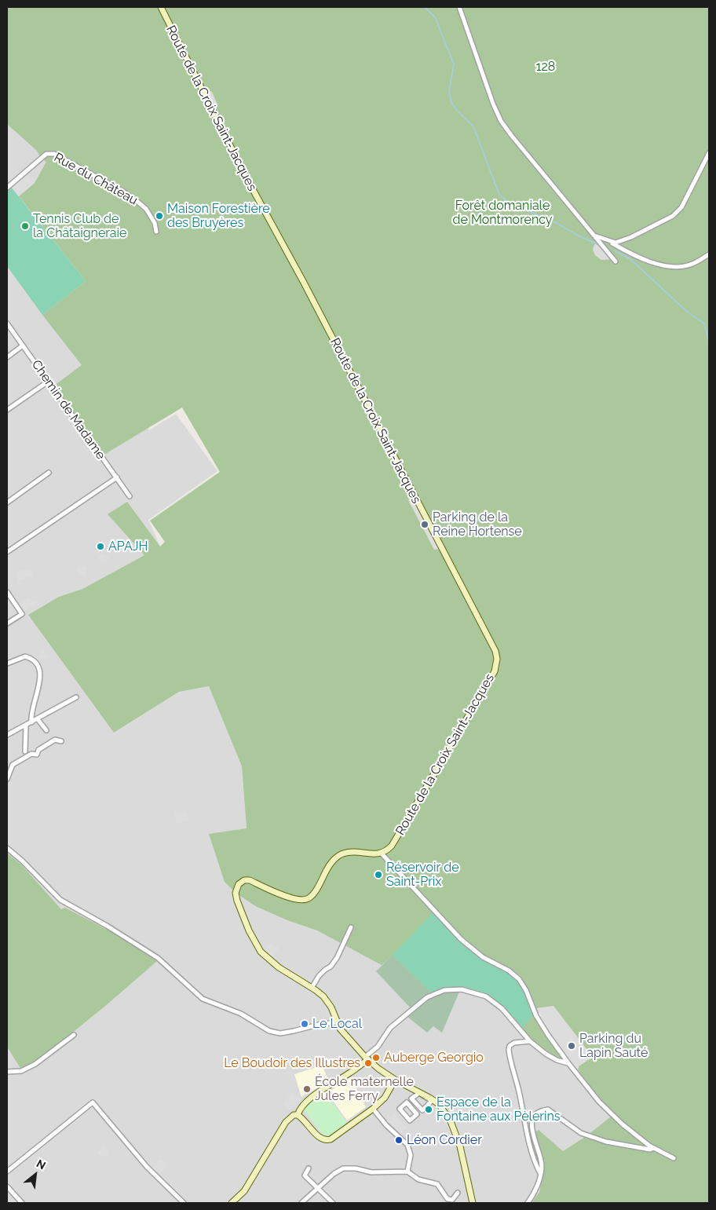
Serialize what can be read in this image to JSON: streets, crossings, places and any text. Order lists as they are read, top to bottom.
{
  "streets": {
    "street": ["Route de la Croix Saint-Jacques", "Rue du Château", "Chemin de Madame"]
  },
  "parks": ["128", "Forêt domaniale de Montmorency"],
  "places": [
    "Maison Forestière des Bruyères",
    "Tennis Club de la Châtaigneraie",
    "Parking de la Reine Hortense",
    "APAJH",
    "Réservoir de Saint-Prix",
    "Le Local",
    "Parking du Lapin Sauté",
    "Auberge Georgio",
    "Le Boudoir des Illustres",
    "École maternelle Jules Ferry",
    "Espace de la Fontaine aux Pèlerins",
    "Léon Cordier"
  ],
  "north": "top right"
}
